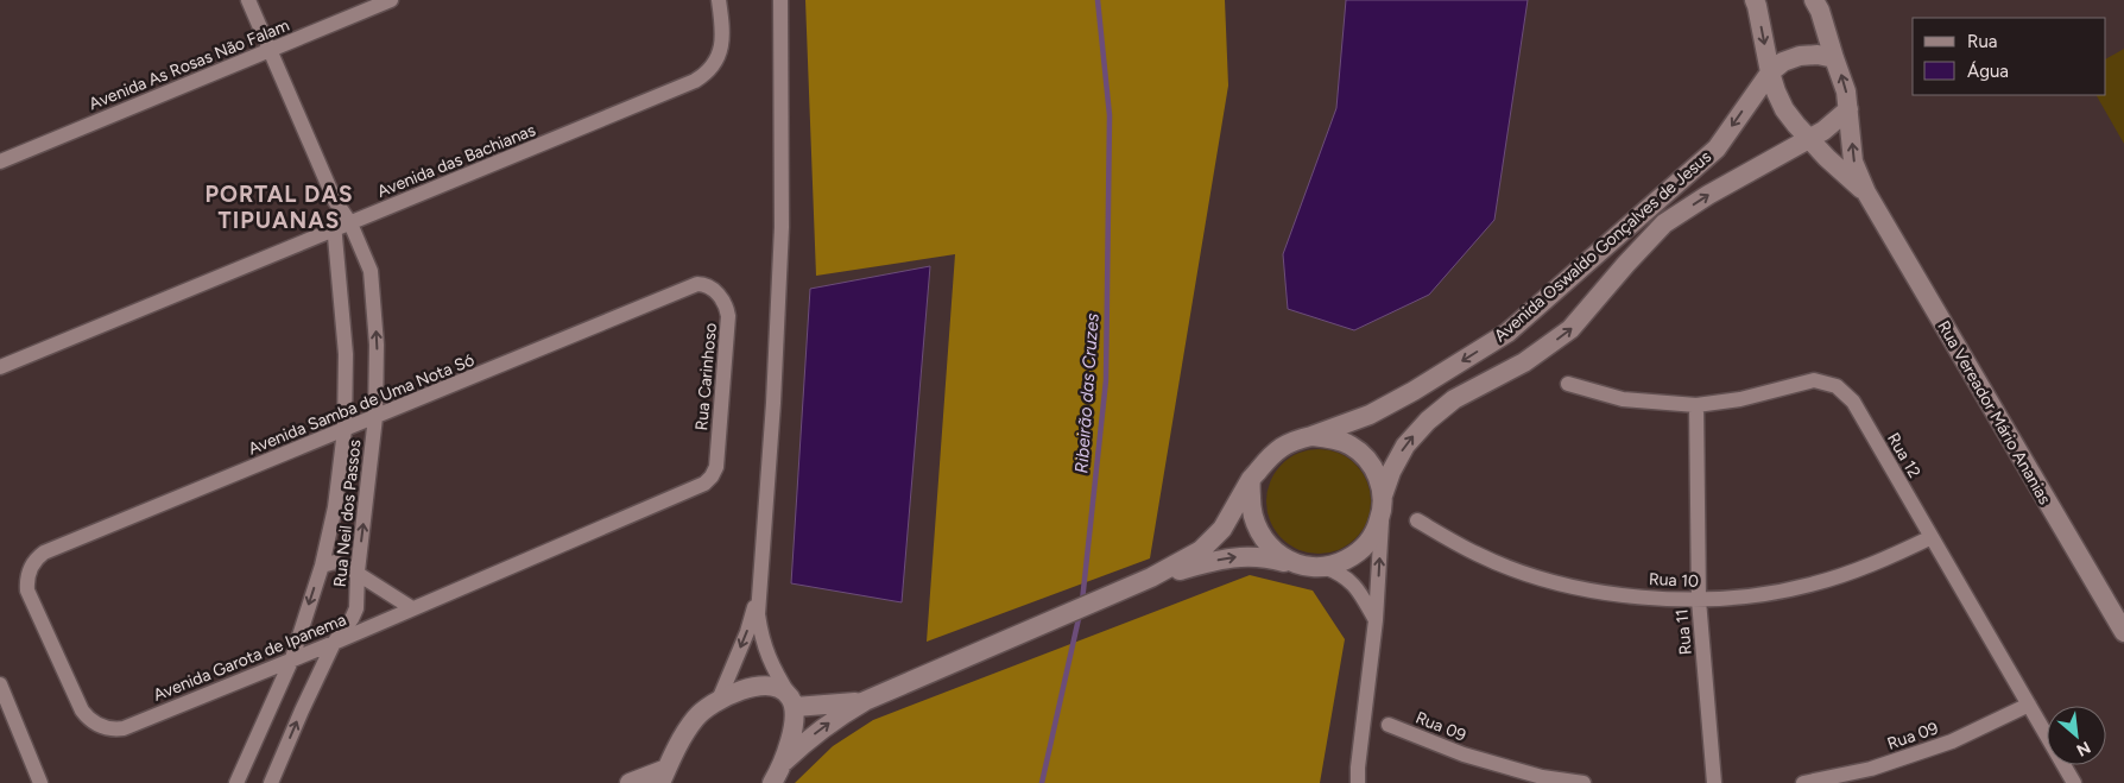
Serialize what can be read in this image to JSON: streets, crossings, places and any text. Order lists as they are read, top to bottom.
{
  "streets": {
    "street": [
      "Avenida As Rosas Não Falam",
      "Avenida das Bachianas",
      "Avenida Oswaldo Gonçalves de Jesus",
      "Rua Carinhoso",
      "Avenida Samba de Uma Nota Só",
      "Rua Vereador Mário Ananias",
      "Rua 12",
      "Rua Neil dos Passos",
      "Rua 10",
      "Rua 11",
      "Avenida Garota de Ipanema",
      "Rua 09"
    ]
  },
  "crossings": [
    ["Avenida As Rosas Não Falam", "Rua Neil dos Passos"],
    ["Avenida das Bachianas", "Rua Neil dos Passos"],
    ["Avenida Oswaldo Gonçalves de Jesus", "Rua Vereador Mário Ananias"],
    ["Rua Carinhoso", "Avenida Samba de Uma Nota Só"],
    ["Rua Carinhoso", "Avenida Garota de Ipanema"],
    ["Avenida Samba de Uma Nota Só", "Rua Neil dos Passos"],
    ["Avenida Samba de Uma Nota Só", "Avenida Garota de Ipanema"],
    ["Rua 12", "Rua 10"],
    ["Rua 12", "Rua 11"],
    ["Rua 12", "Rua 09"],
    ["Rua Neil dos Passos", "Avenida Garota de Ipanema"],
    ["Rua 10", "Rua 11"]
  ],
  "districts": ["PORTAL DAS TIPUANAS"],
  "water": ["Ribeirão das Cruzes"],
  "legend": ["Rua", "Água"],
  "north": "bottom right"
}
